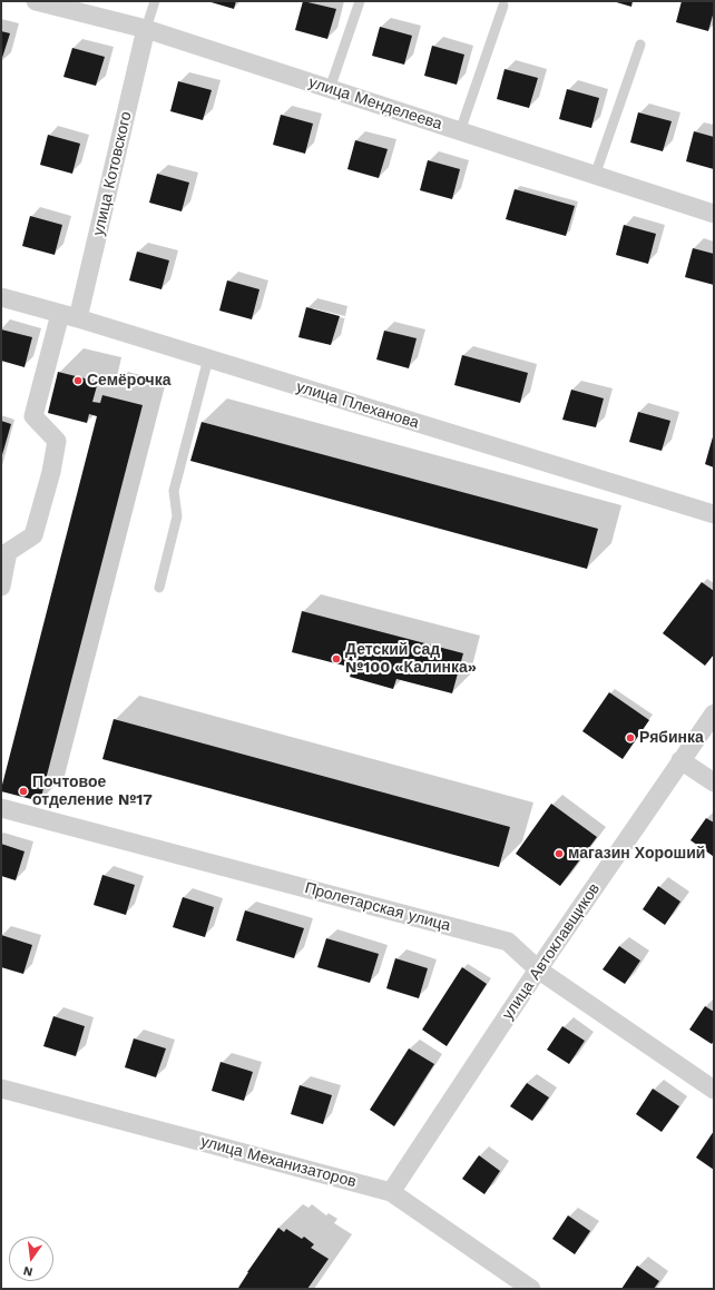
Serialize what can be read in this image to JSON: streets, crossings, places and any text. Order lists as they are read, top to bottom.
{
  "streets": {
    "street": [
      "улица Менделеева",
      "улица Котовского",
      "улица Плеханова",
      "Пролетарская улица",
      "улица Автоклавщиков",
      "улица Механизаторов"
    ]
  },
  "crossings": [
    ["улица Менделеева", "улица Котовского"],
    ["улица Котовского", "улица Плеханова"],
    ["Пролетарская улица", "улица Автоклавщиков"],
    ["улица Автоклавщиков", "улица Механизаторов"]
  ],
  "places": [
    "Семёрочка",
    "Детский сад №100 «Калинка»",
    "Рябинка",
    "Почтовое отделение №17",
    "магазин Хороший"
  ],
  "north": "bottom"
}
